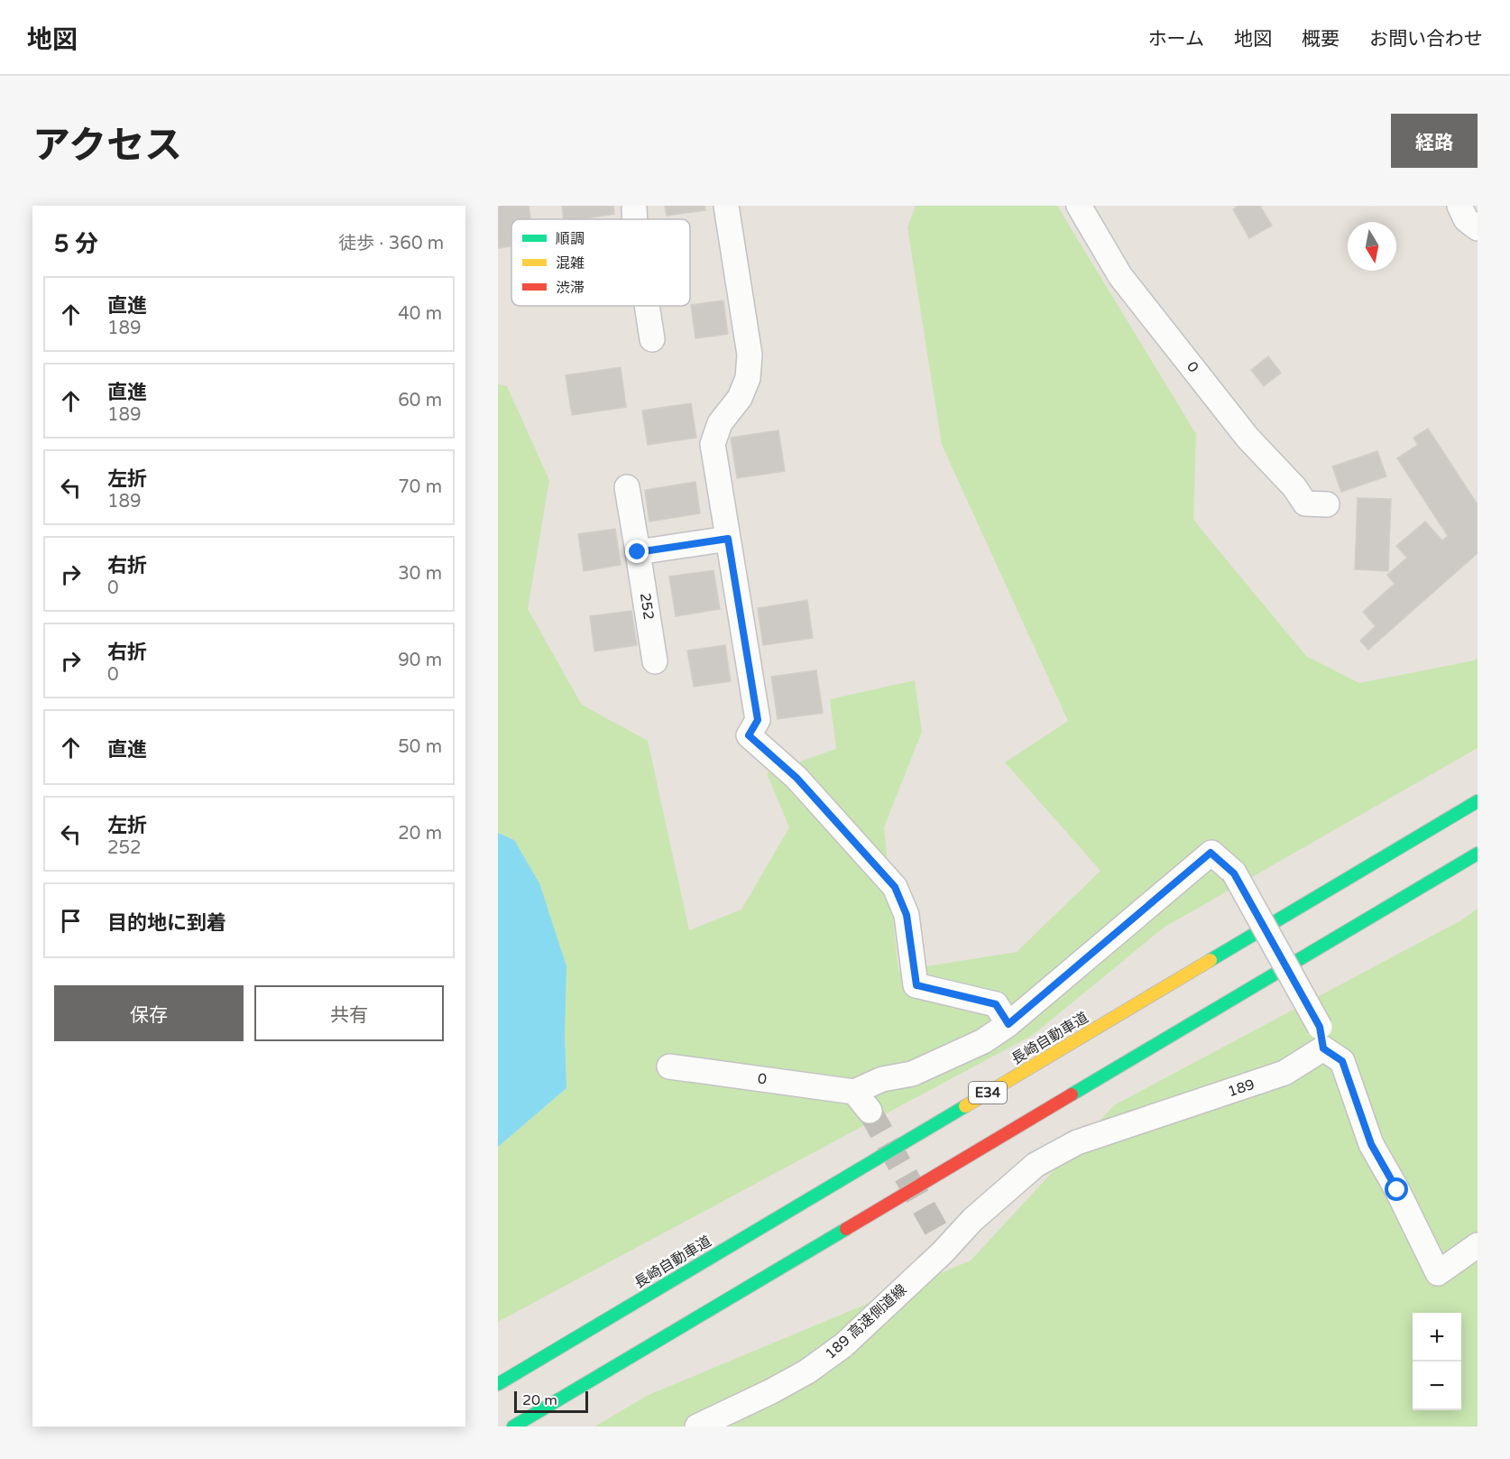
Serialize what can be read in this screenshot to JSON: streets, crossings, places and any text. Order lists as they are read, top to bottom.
{
  "streets": {
    "highway": ["長崎自動車道", "E34"],
    "street": [
      "0",
      "252",
      "189",
      "189 高速側道線"
    ]
  },
  "crossings": [
    ["189", "189 高速側道線"]
  ],
  "legend": ["順調", "混雑", "渋滞"],
  "scale_bar": "20 m",
  "north": "bottom",
  "page": {
    "header": "地図",
    "nav": [
      "ホーム",
      "地図",
      "概要",
      "お問い合わせ"
    ],
    "title": "アクセス",
    "buttons": [
      "経路",
      ["保存", "共有"]
    ],
    "heading": ["5 分", "徒歩 · 360 m"],
    "list": [
      ["直進", "189", "40 m"],
      ["直進", "189", "60 m"],
      ["左折", "189", "70 m"],
      ["右折", "0", "30 m"],
      ["右折", "0", "90 m"],
      ["直進", "50 m"],
      ["左折", "252", "20 m"],
      "目的地に到着"
    ],
    "map_buttons": ["+", "−"],
    "scale": "20 m"
  }
}
